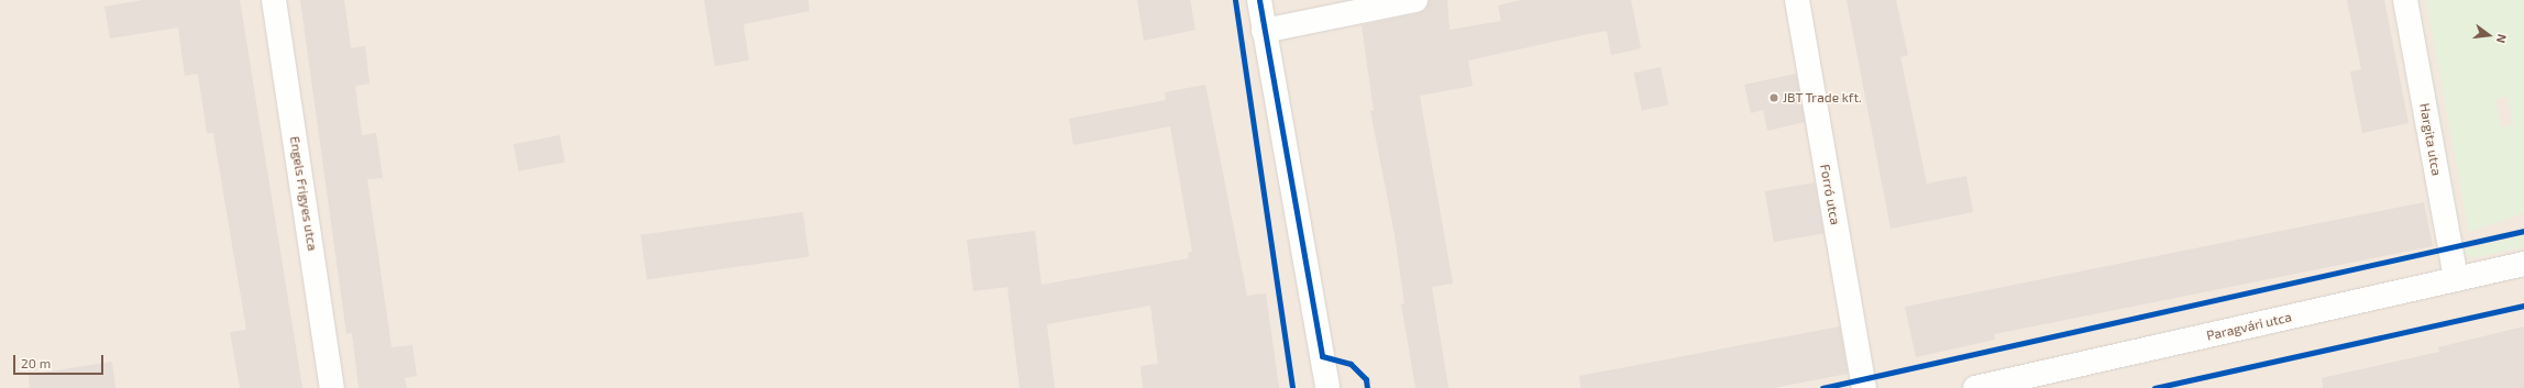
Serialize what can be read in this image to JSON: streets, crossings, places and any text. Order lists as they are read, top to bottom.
{
  "streets": {
    "street": [
      "Hargita utca",
      "Engels Frigyes utca",
      "Forró utca",
      "Paragvári utca"
    ]
  },
  "crossings": [
    ["Hargita utca", "Paragvári utca"]
  ],
  "places": ["JBT Trade kft."],
  "scale_bar": "20 m",
  "north": "right"
}
